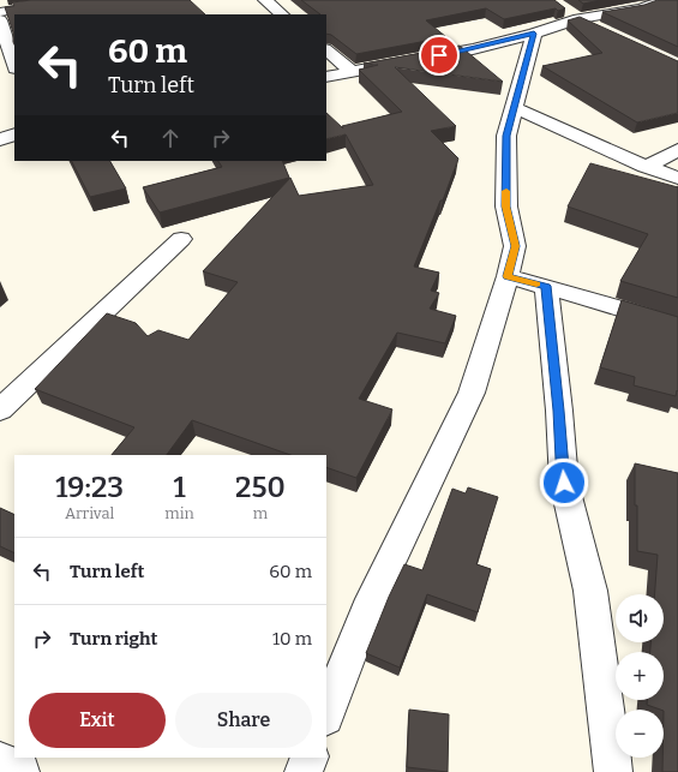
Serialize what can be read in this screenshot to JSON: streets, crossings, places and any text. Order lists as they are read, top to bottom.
{
  "page": {
    "turn": ["60 m", "Turn left"],
    "eta": [
      "19:23",
      "Arrival",
      "1",
      "min",
      "250",
      "m"
    ],
    "list": [
      {
        "name": "Turn left",
        "value": "60 m"
      },
      {
        "name": "Turn right",
        "value": "10 m"
      }
    ],
    "map_buttons": ["+", "−"],
    "buttons": ["Exit", "Share"]
  }
}
